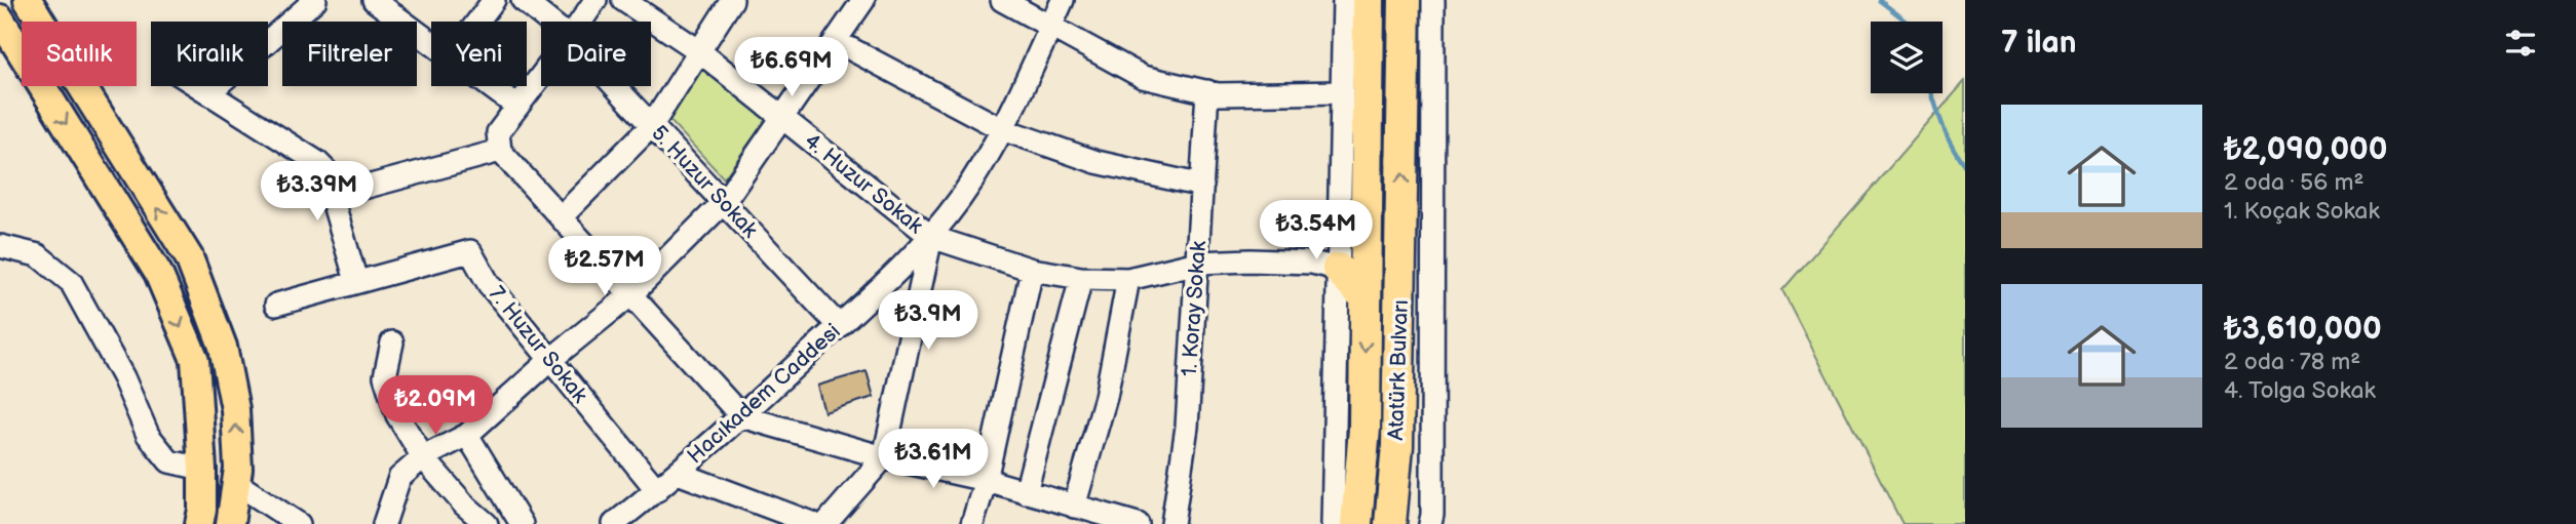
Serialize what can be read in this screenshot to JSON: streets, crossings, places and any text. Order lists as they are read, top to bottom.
{
  "streets": {
    "highway": ["Atatürk Bulvarı"],
    "street": [
      "5. Huzur Sokak",
      "4. Huzur Sokak",
      "1. Koray Sokak",
      "7. Huzur Sokak",
      "Hacıkadem Caddesi"
    ]
  },
  "crossings": [
    ["5. Huzur Sokak", "Hacıkadem Caddesi"],
    ["4. Huzur Sokak", "Hacıkadem Caddesi"],
    ["7. Huzur Sokak", "Hacıkadem Caddesi"]
  ],
  "page": {
    "heading": "7 ilan",
    "chip": [
      "Satılık",
      "Kiralık",
      "Filtreler",
      "Yeni",
      "Daire"
    ],
    "price": [
      "₺6.69M",
      "₺3.39M",
      "₺3.54M",
      "₺2.57M",
      "₺3.9M",
      "₺2.09M",
      "₺3.61M"
    ],
    "list": [
      {
        "name": "₺2,090,000",
        "note": "2 oda · 56 m² · 1. Koçak Sokak"
      },
      {
        "name": "₺3,610,000",
        "note": "2 oda · 78 m² · 4. Tolga Sokak"
      }
    ]
  }
}
